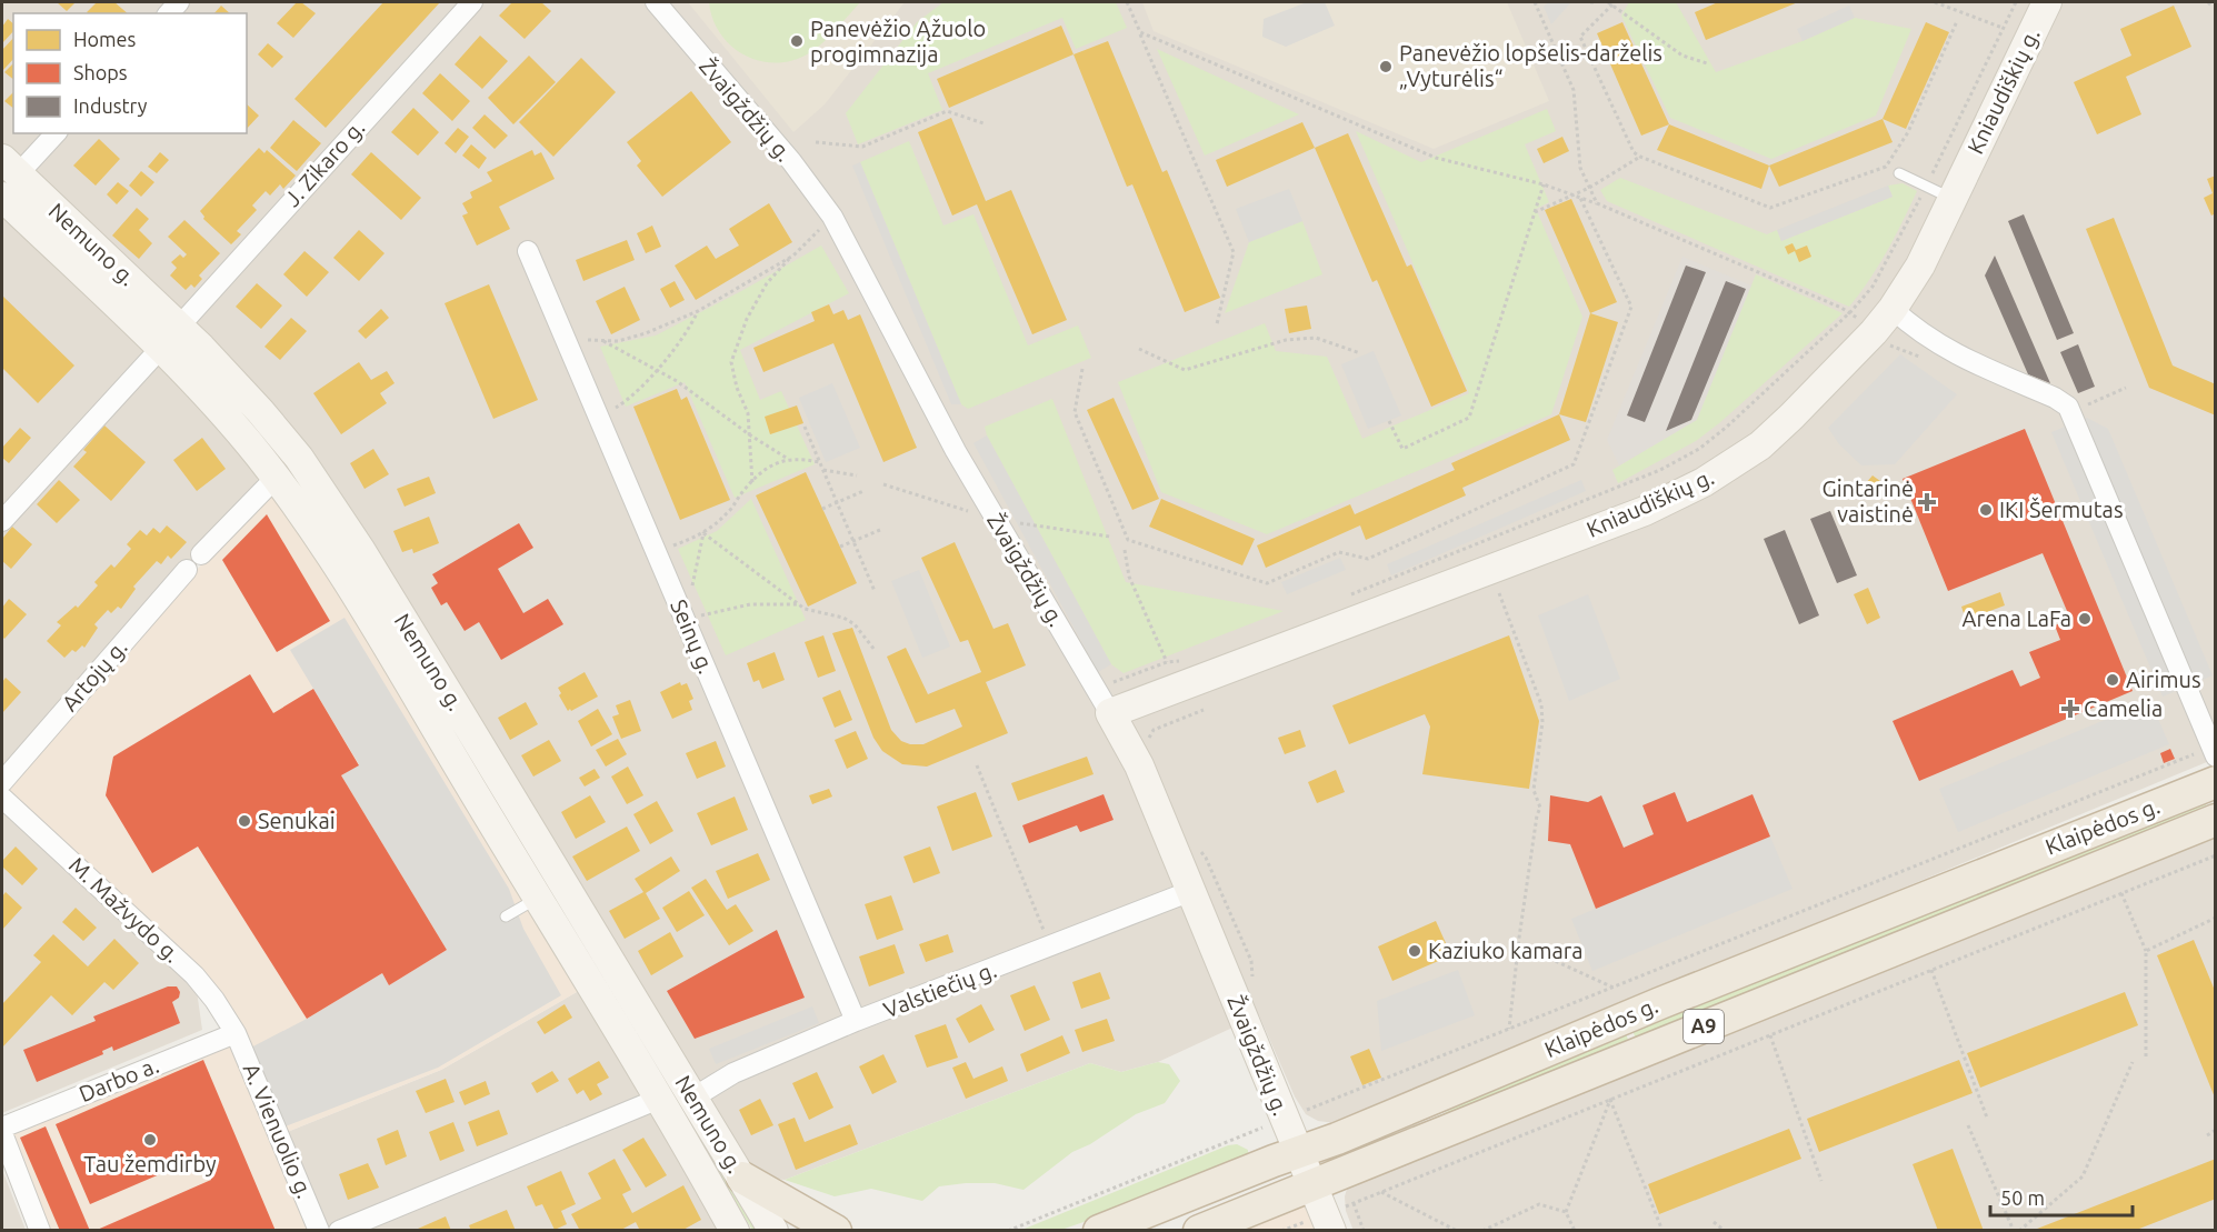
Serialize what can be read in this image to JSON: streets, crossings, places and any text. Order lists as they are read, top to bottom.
{
  "streets": {
    "highway": ["Klaipėdos g.", "A9"],
    "main road": ["Kniaudiškių g.", "Žvaigždžių g.", "Nemuno g."],
    "street": [
      "J. Zikaro g.",
      "Seinų g.",
      "Artojų g.",
      "M. Mažvydo g.",
      "Valstiečių g.",
      "Darbo a.",
      "A. Vienuolio g."
    ]
  },
  "crossings": [
    ["Kniaudiškių g.", "Žvaigždžių g."],
    ["Žvaigždžių g.", "Klaipėdos g."],
    ["Žvaigždžių g.", "Valstiečių g."],
    ["J. Zikaro g.", "Nemuno g."],
    ["Nemuno g.", "Valstiečių g."],
    ["Seinų g.", "Valstiečių g."],
    ["M. Mažvydo g.", "Darbo a."],
    ["M. Mažvydo g.", "A. Vienuolio g."],
    ["Darbo a.", "A. Vienuolio g."]
  ],
  "places": {
    "other": [
      "Panevėžio Ąžuolo progimnazija",
      "Panevėžio lopšelis-darželis „Vyturėlis“",
      "IKI Šermutas",
      "Arena LaFa",
      "Airimus",
      "Senukai",
      "Kaziuko kamara",
      "Tau žemdirby"
    ],
    "health": ["Gintarinė vaistinė", "Camelia"]
  },
  "legend": ["Homes", "Shops", "Industry"],
  "scale_bar": "50 m"
}
